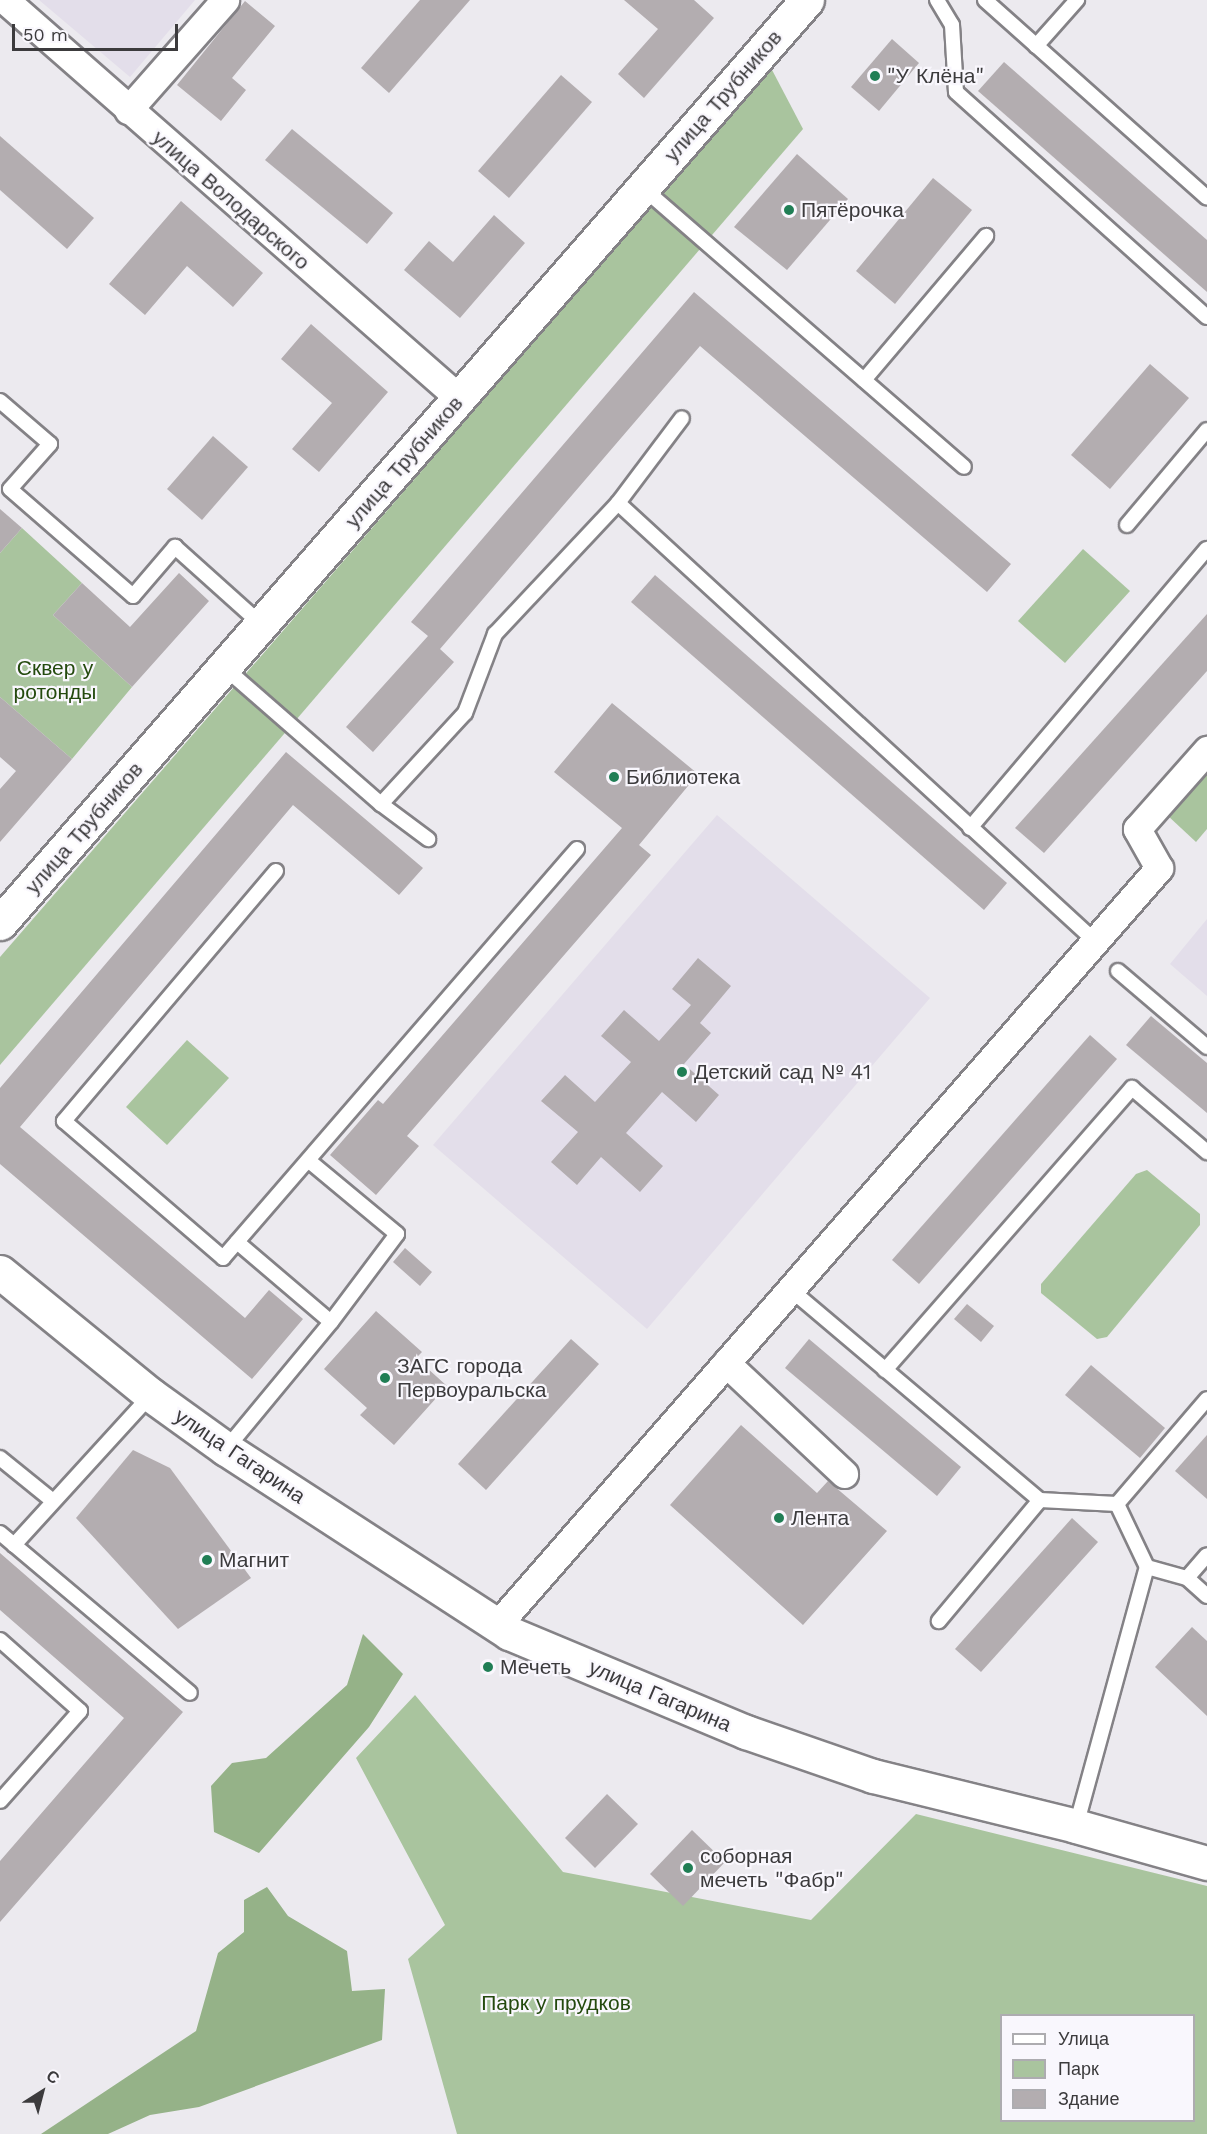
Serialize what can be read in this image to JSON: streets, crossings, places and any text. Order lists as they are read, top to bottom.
{
  "streets": {
    "street": ["улица Трубников", "улица Володарского", "улица Гагарина"]
  },
  "crossings": [
    ["улица Трубников", "улица Володарского"]
  ],
  "parks": ["Сквер у ротонды", "Парк у прудков"],
  "places": [
    "\"У Клёна\"",
    "Пятёрочка",
    "Библиотека",
    "Детский сад № 41",
    "ЗАГС города Первоуральска",
    "Лента",
    "Магнит",
    "Мечеть",
    "соборная мечеть \"Фабр\""
  ],
  "legend": ["Улица", "Парк", "Здание"],
  "scale_bar": "50 m",
  "north": "top right"
}
